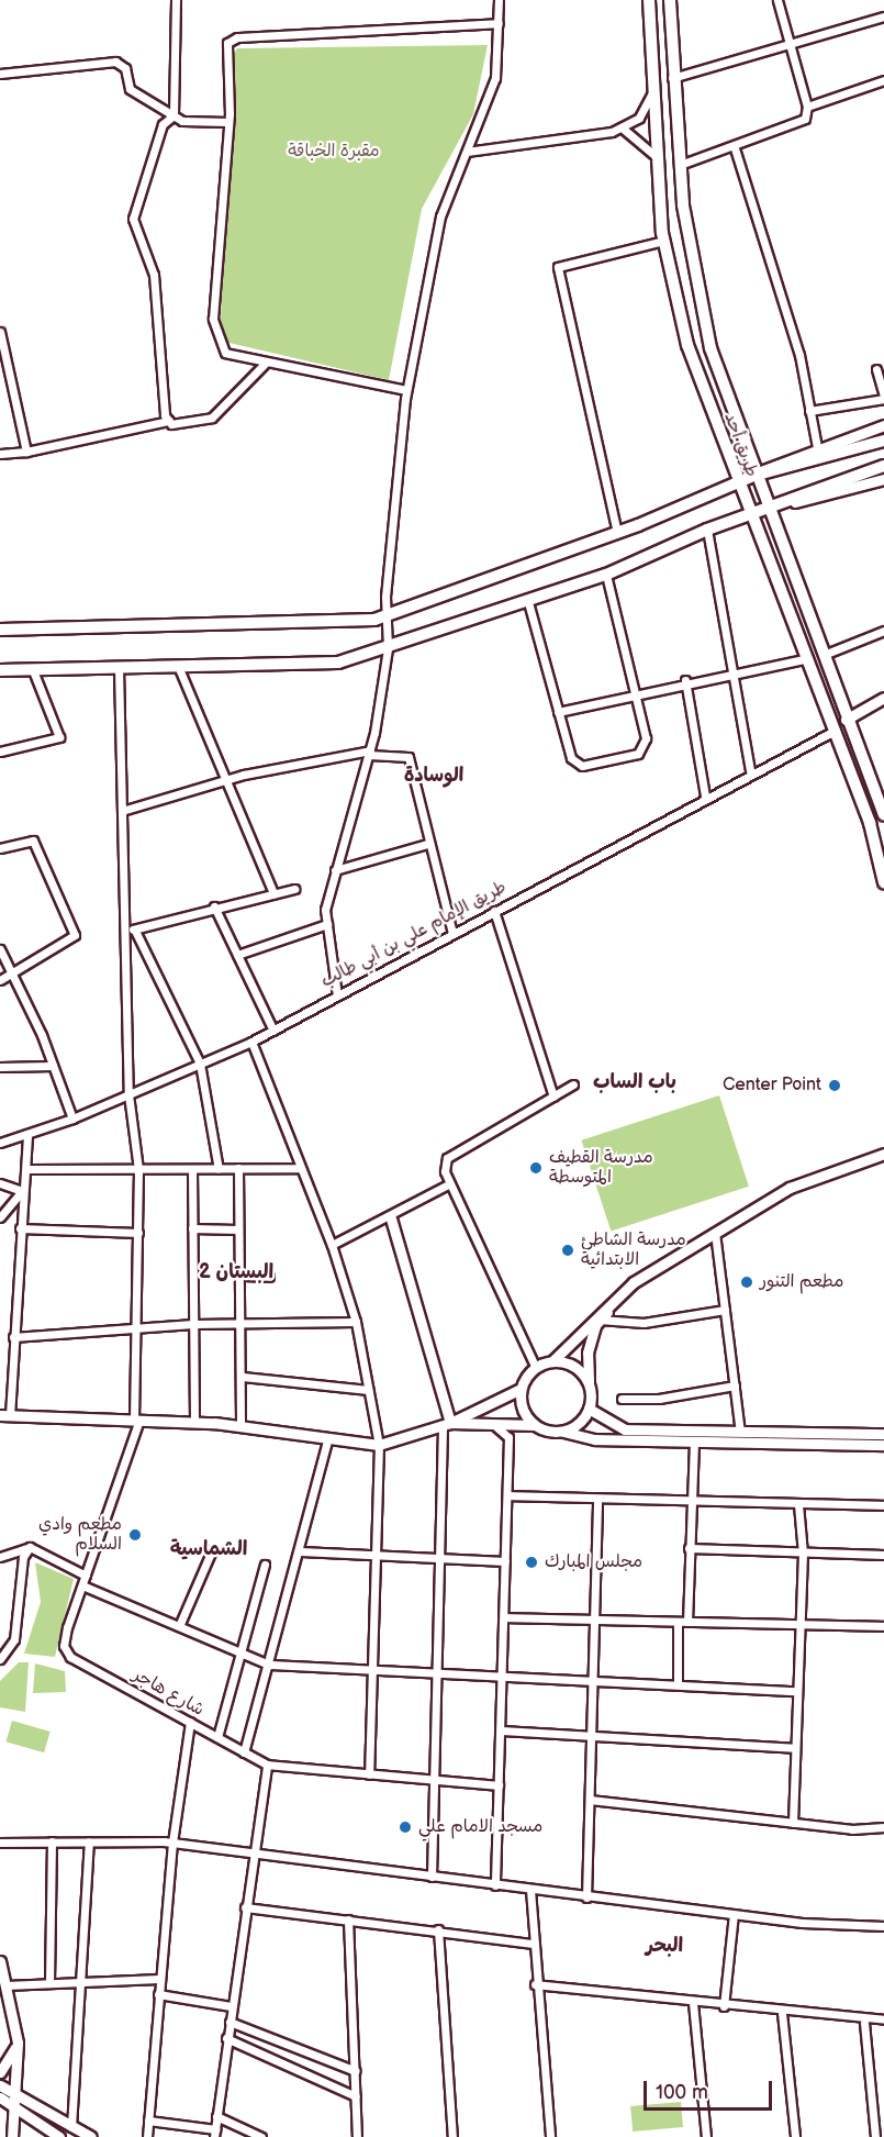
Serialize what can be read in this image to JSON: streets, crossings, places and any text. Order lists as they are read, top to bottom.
{
  "streets": {
    "main road": ["طريق أحد"],
    "street": ["طريق الإمام علي بن أبي طالب", "شارع هاجر"]
  },
  "crossings": [
    ["طريق أحد", "طريق الإمام علي بن أبي طالب"],
    ["طريق الإمام علي بن أبي طالب", "شارع هاجر"]
  ],
  "districts": [
    "الوسادة",
    "باب الساب",
    "البستان 2",
    "الشماسية",
    "البحر"
  ],
  "parks": ["مقبرة الخباقة"],
  "places": [
    "Center Point",
    "مدرسة القطيف المتوسطة",
    "مدرسة الشاطئ الابتدائية",
    "مطعم التنور",
    "مطعم وادي السلام",
    "مجلس المبارك",
    "مسجد الامام علي"
  ],
  "scale_bar": "100 m"
}
